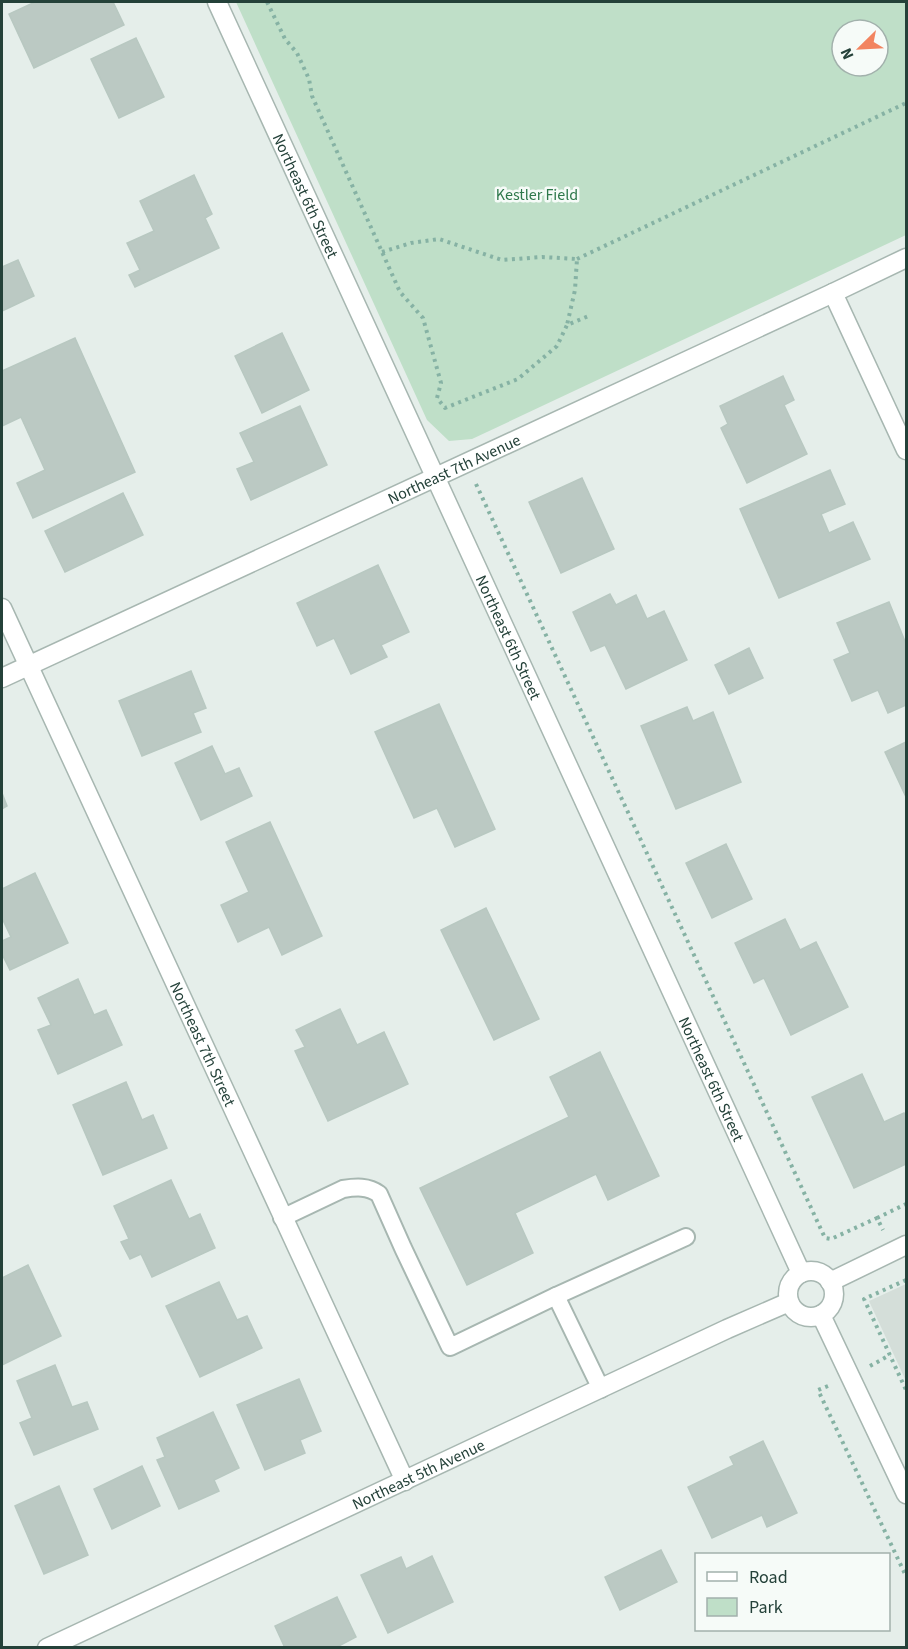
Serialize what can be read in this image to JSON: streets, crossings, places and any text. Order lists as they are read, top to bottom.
{
  "streets": {
    "street": [
      "Northeast 6th Street",
      "Northeast 7th Avenue",
      "Northeast 7th Street",
      "Northeast 5th Avenue"
    ]
  },
  "crossings": [
    ["Northeast 6th Street", "Northeast 7th Avenue"],
    ["Northeast 6th Street", "Northeast 5th Avenue"],
    ["Northeast 7th Avenue", "Northeast 7th Street"],
    ["Northeast 7th Street", "Northeast 5th Avenue"]
  ],
  "parks": ["Kestler Field"],
  "legend": ["Road", "Park"],
  "north": "bottom left"
}
